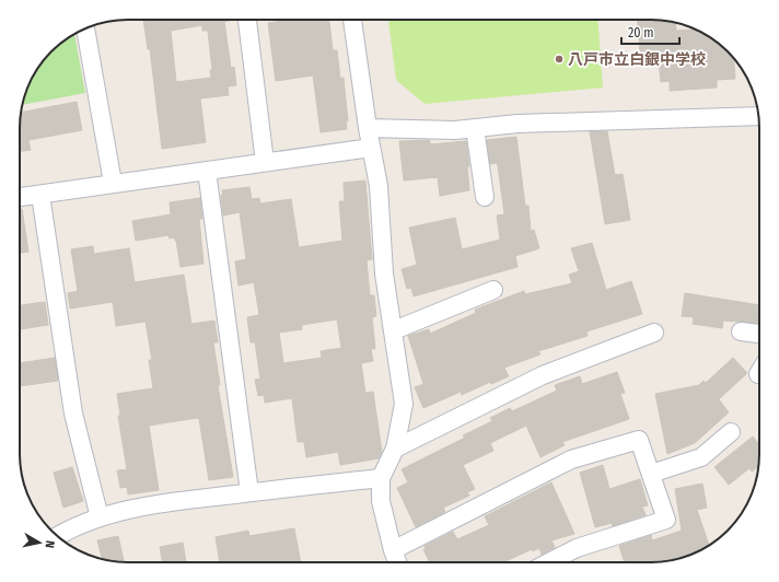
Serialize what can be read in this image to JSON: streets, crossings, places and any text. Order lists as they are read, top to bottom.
{
  "places": ["八戸市立白銀中学校"],
  "scale_bar": "20 m",
  "north": "right"
}
